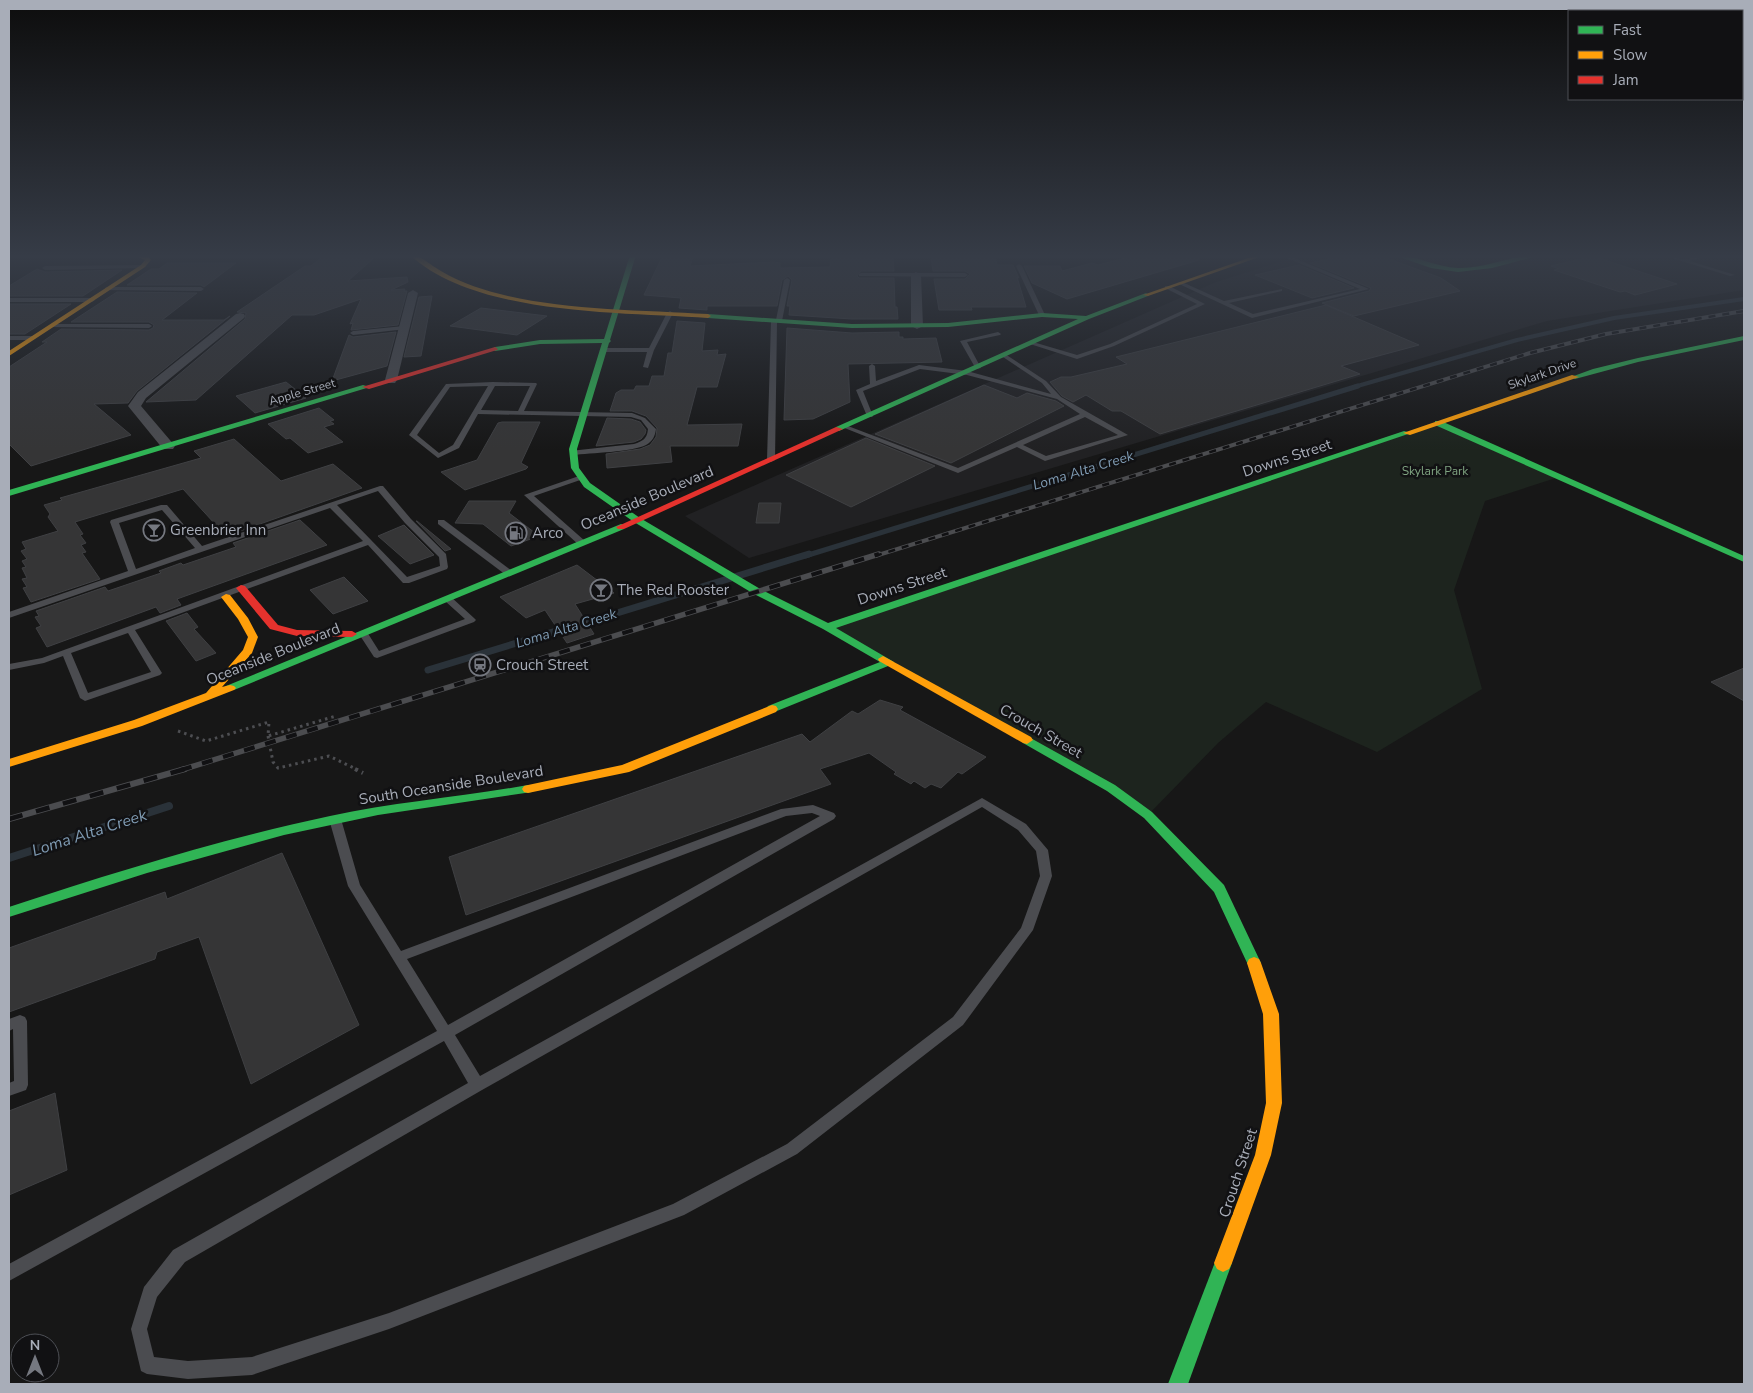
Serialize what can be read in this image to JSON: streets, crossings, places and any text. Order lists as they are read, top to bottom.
{
  "streets": {
    "main road": [
      "Skylark Drive",
      "Apple Street",
      "Downs Street",
      "Oceanside Boulevard",
      "Crouch Street",
      "South Oceanside Boulevard"
    ]
  },
  "crossings": [
    ["Skylark Drive", "Downs Street"],
    ["Downs Street", "Crouch Street"],
    ["Oceanside Boulevard", "Crouch Street"],
    ["Crouch Street", "South Oceanside Boulevard"]
  ],
  "water": ["Loma Alta Creek"],
  "parks": ["Skylark Park"],
  "places": {
    "bar": ["Greenbrier Inn", "The Red Rooster"],
    "fuel station": ["Arco"],
    "station": ["Crouch Street"]
  },
  "legend": ["Fast", "Slow", "Jam"],
  "north": "top"
}
